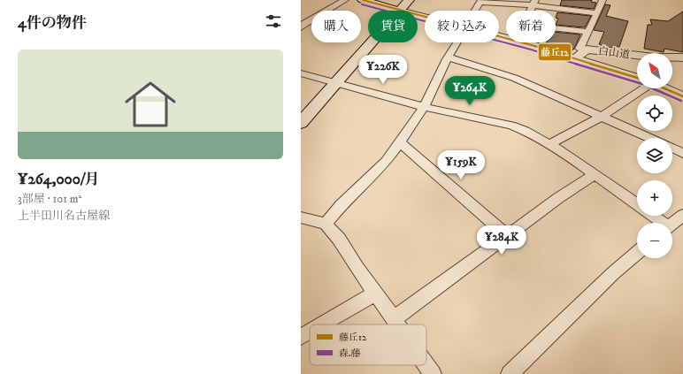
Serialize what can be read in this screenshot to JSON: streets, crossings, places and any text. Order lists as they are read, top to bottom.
{
  "streets": {
    "street": ["白山道"]
  },
  "lines": ["transit line 藤丘12", "transit line 森.藤"],
  "legend": ["藤丘12", "森.藤"],
  "north": "top left",
  "page": {
    "heading": "4件の物件",
    "chip": [
      "購入",
      "賃貸",
      "絞り込み",
      "新着"
    ],
    "list": [
      {
        "name": "¥264,000/月",
        "note": "3部屋 · 101 m² · 上半田川名古屋線"
      }
    ],
    "map_buttons": ["+", "−"],
    "price": [
      "¥226K",
      "¥264K",
      "¥159K",
      "¥284K"
    ]
  }
}
